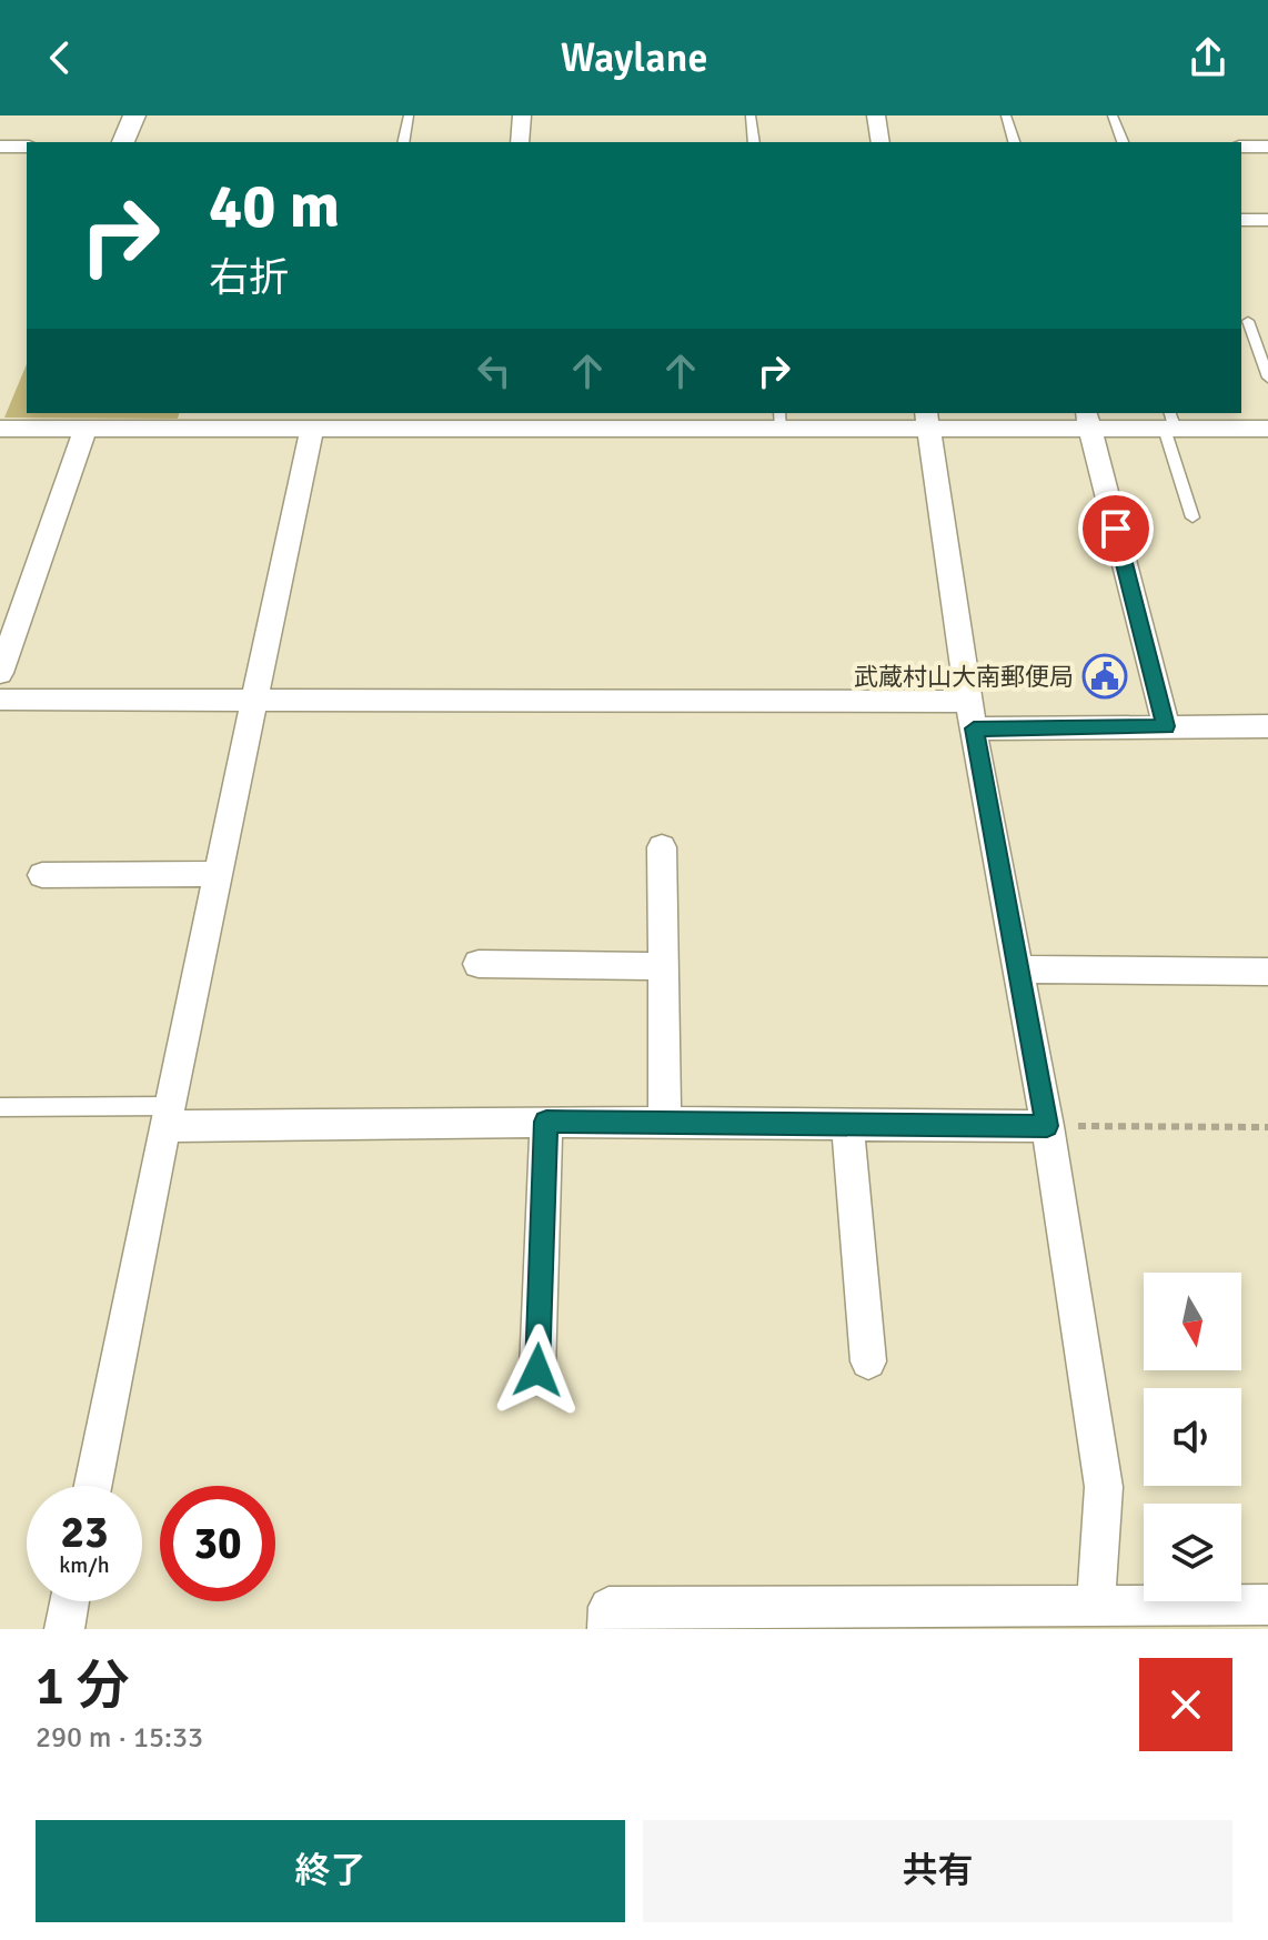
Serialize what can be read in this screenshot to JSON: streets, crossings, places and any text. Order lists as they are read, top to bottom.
{
  "places": {
    "public building": ["武蔵村山大南郵便局"]
  },
  "north": "bottom",
  "page": {
    "header": "Waylane",
    "turn": ["40 m", "右折"],
    "speed": "23 km/h",
    "limit": "30",
    "heading": ["1 分", "290 m · 15:33"],
    "buttons": ["終了", "共有"]
  }
}
